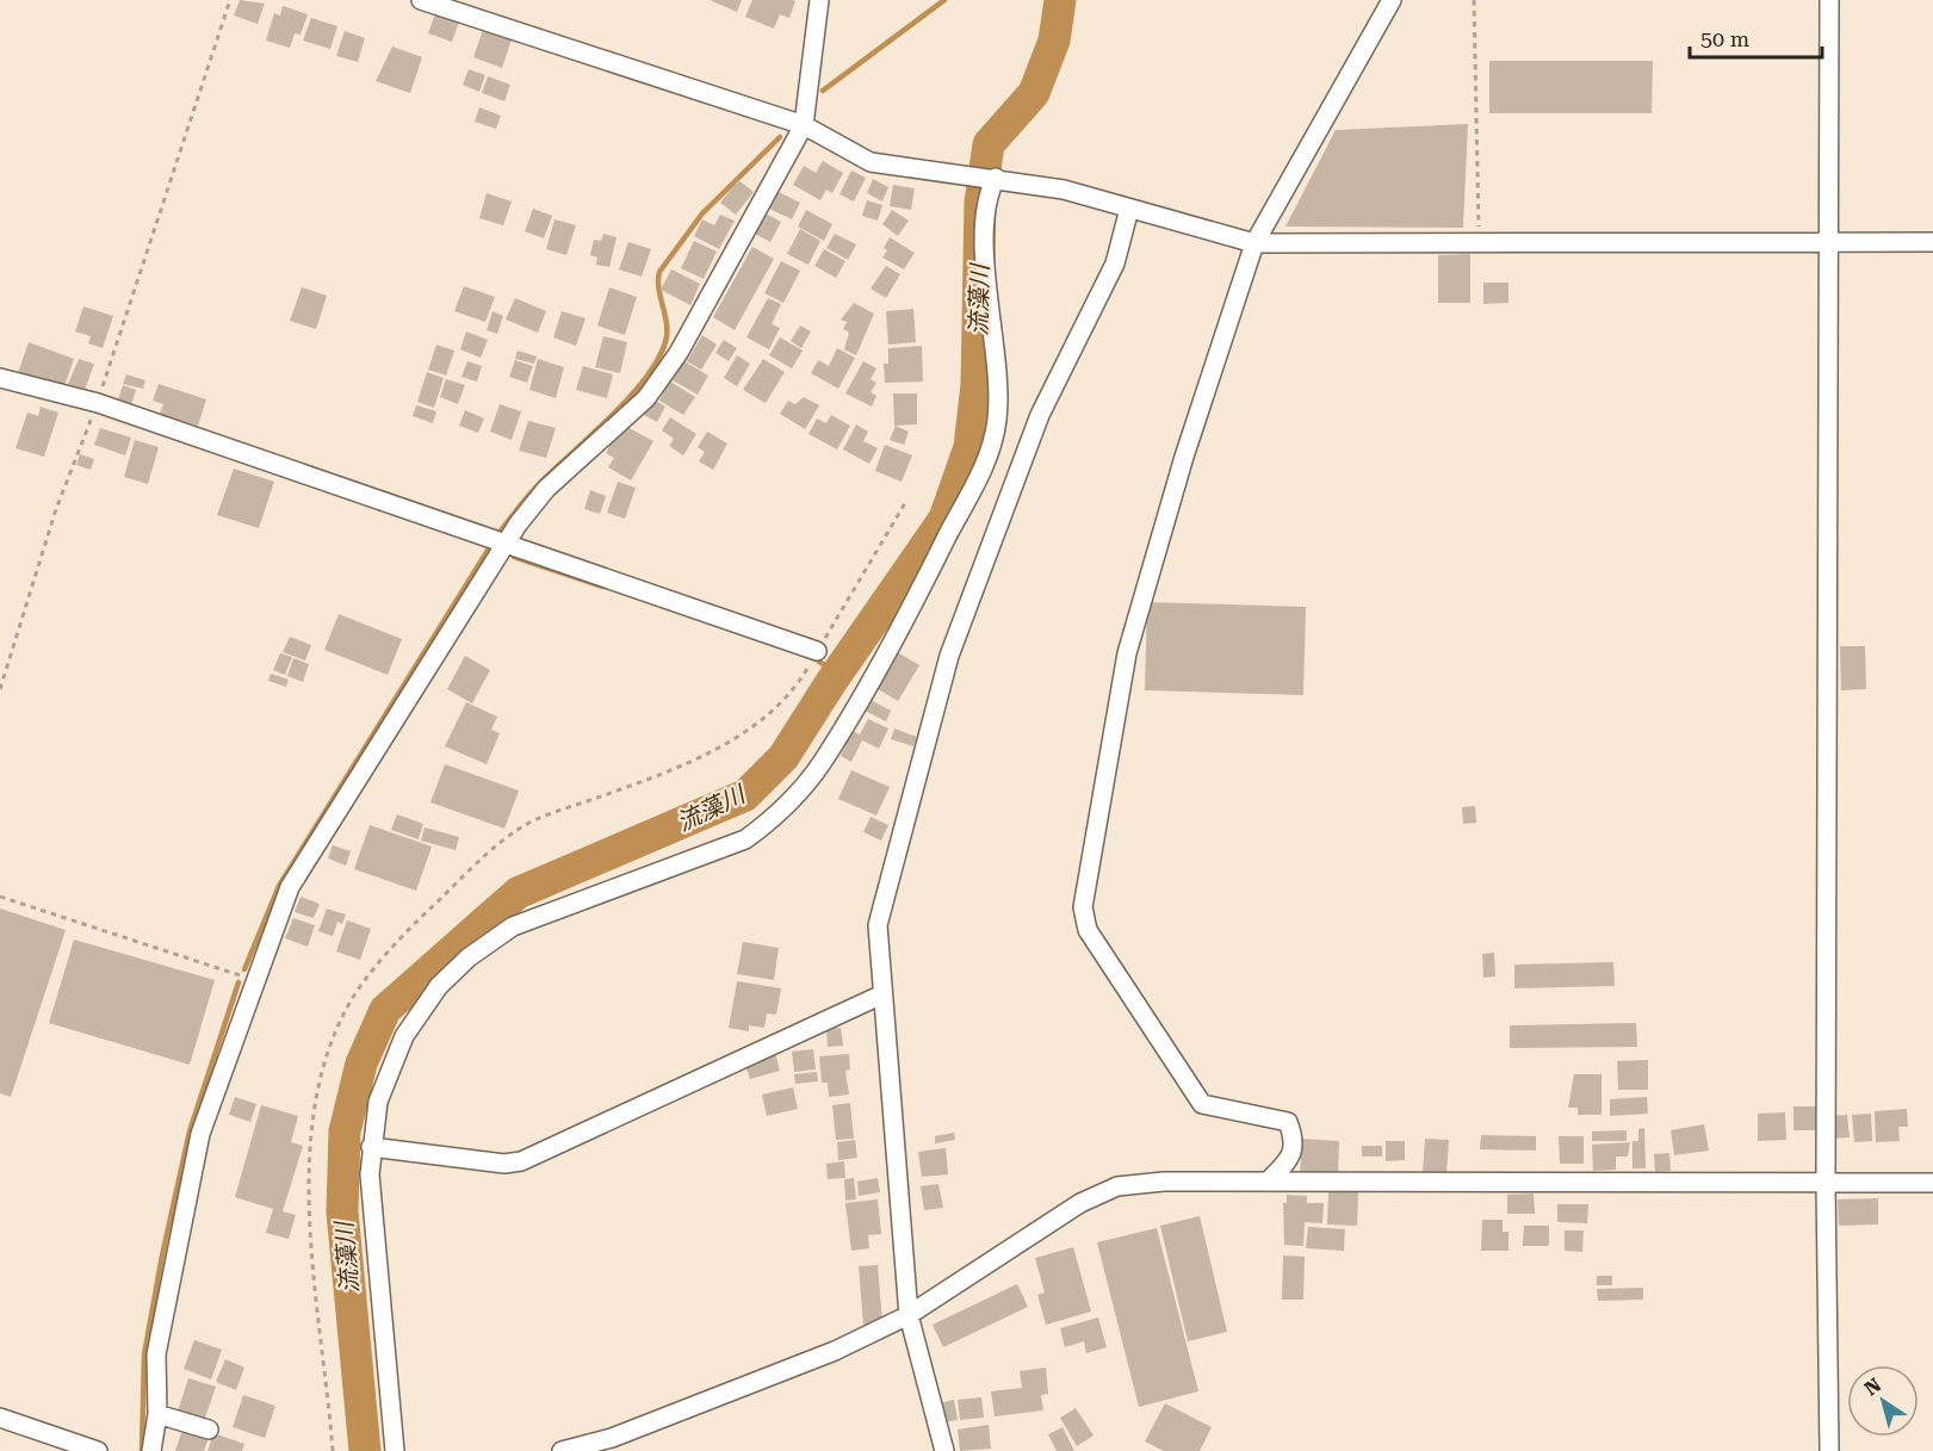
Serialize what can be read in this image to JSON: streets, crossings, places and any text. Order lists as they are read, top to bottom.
{
  "water": ["流藻川"],
  "scale_bar": "50 m",
  "north": "top left"
}
